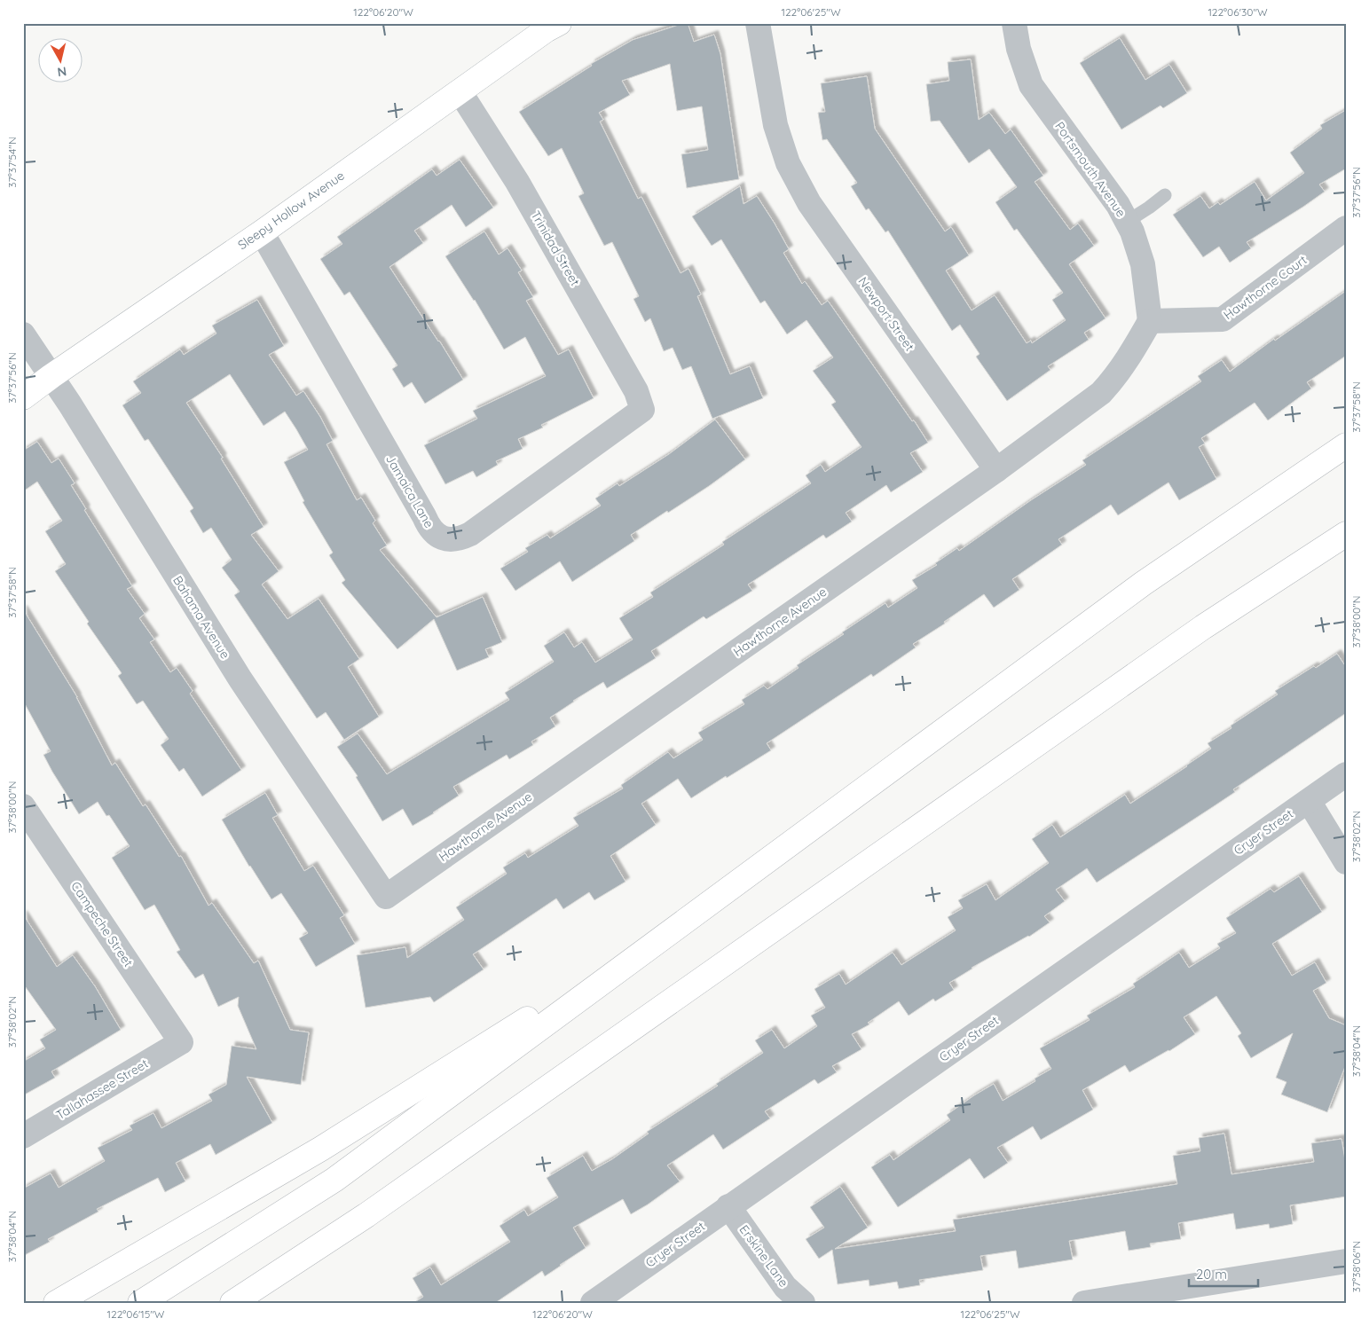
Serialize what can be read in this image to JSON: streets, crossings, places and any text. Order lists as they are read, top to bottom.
{
  "streets": {
    "main road": ["Sleepy Hollow Avenue"],
    "street": [
      "Portsmouth Avenue",
      "Trinidad Street",
      "Hawthorne Court",
      "Newport Street",
      "Jamaica Lane",
      "Bahama Avenue",
      "Hawthorne Avenue",
      "Cryer Street",
      "Campeche Street",
      "Tallahassee Street",
      "Erskine Lane"
    ]
  },
  "crossings": [
    ["Portsmouth Avenue", "Hawthorne Court"],
    ["Portsmouth Avenue", "Hawthorne Avenue"],
    ["Sleepy Hollow Avenue", "Trinidad Street"],
    ["Sleepy Hollow Avenue", "Jamaica Lane"],
    ["Sleepy Hollow Avenue", "Bahama Avenue"],
    ["Trinidad Street", "Jamaica Lane"],
    ["Hawthorne Court", "Hawthorne Avenue"],
    ["Newport Street", "Hawthorne Avenue"],
    ["Bahama Avenue", "Hawthorne Avenue"],
    ["Cryer Street", "Erskine Lane"],
    ["Campeche Street", "Tallahassee Street"]
  ],
  "scale_bar": "20 m",
  "north": "bottom",
  "coordinates": [
    "122°06'20\"W",
    "122°06'25\"W",
    "122°06'30\"W",
    "37°37'54\"N",
    "37°37'56\"N",
    "37°37'58\"N",
    "37°38'00\"N",
    "37°38'02\"N",
    "37°38'04\"N",
    "37°38'06\"N",
    "122°06'15\"W"
  ]
}
